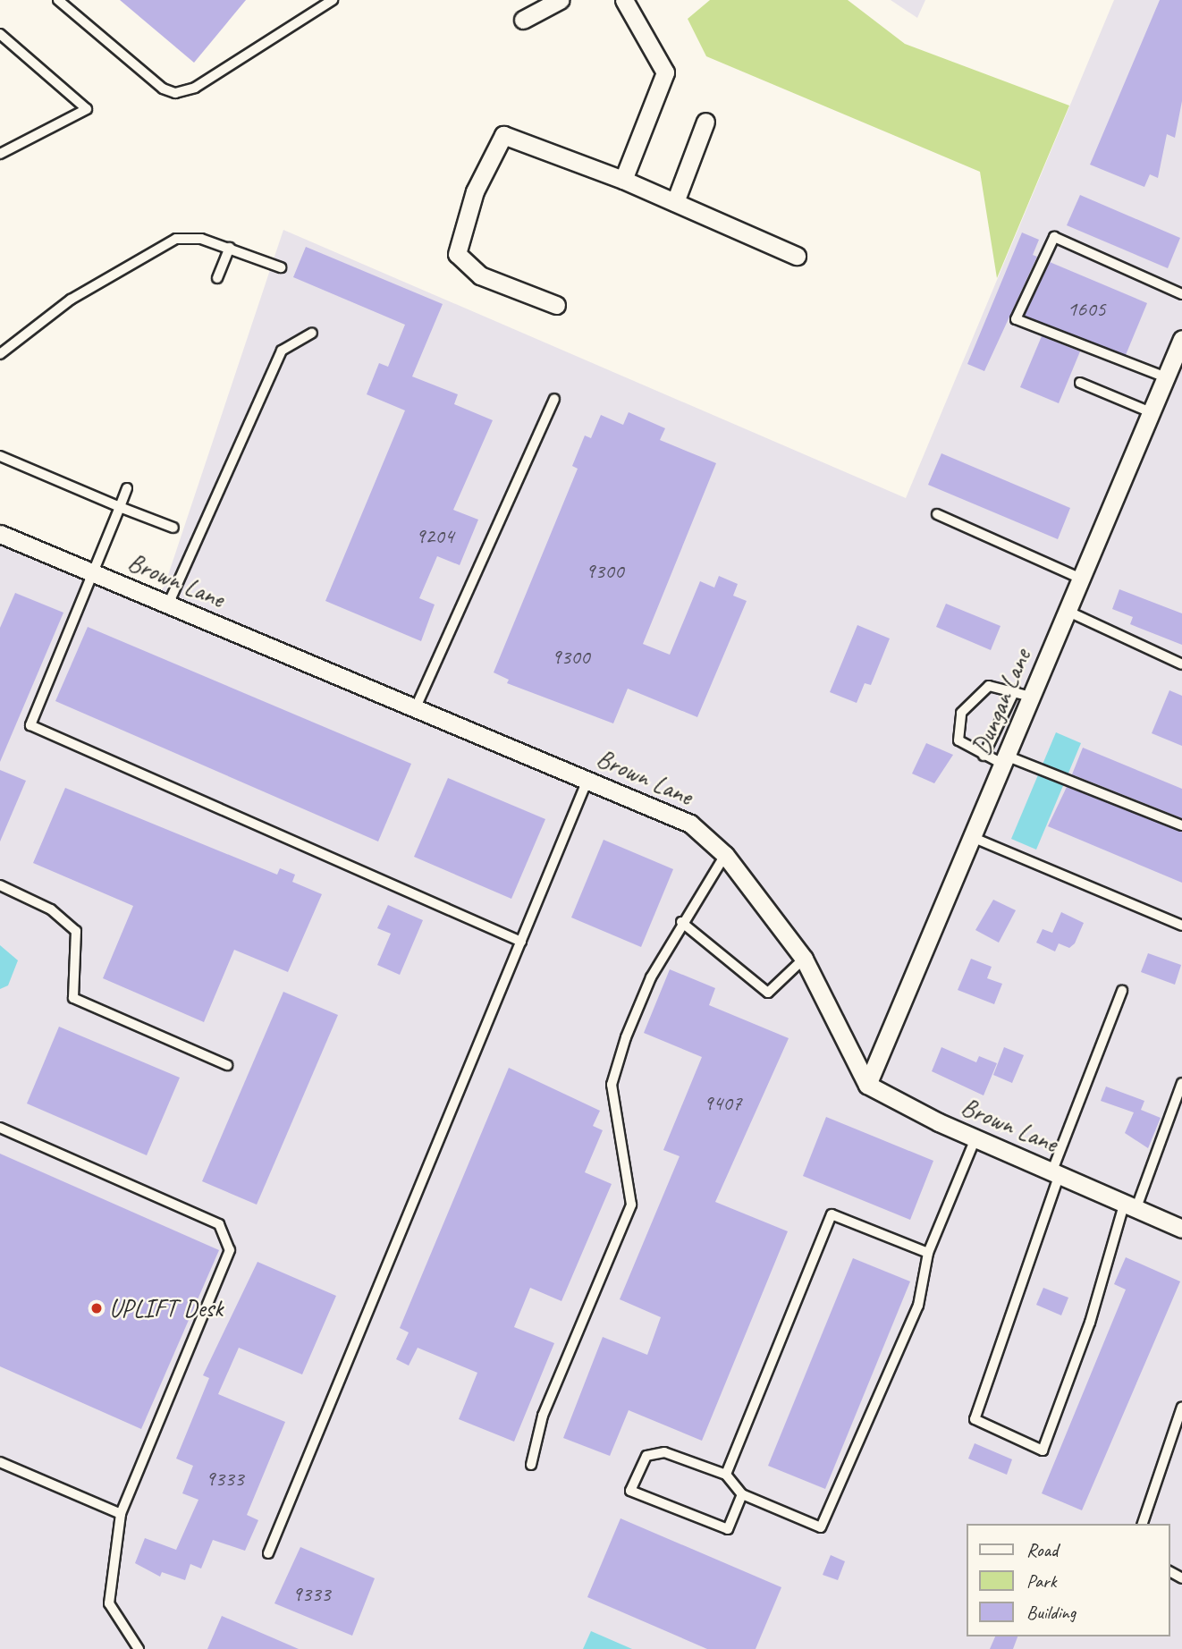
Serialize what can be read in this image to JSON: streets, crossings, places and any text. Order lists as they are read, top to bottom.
{
  "streets": {
    "street": ["Brown Lane", "Dungan Lane"]
  },
  "crossings": [
    ["Brown Lane", "Dungan Lane"]
  ],
  "places": ["UPLIFT Desk"],
  "house_numbers": [
    "1605",
    "9204",
    "9300",
    "9300",
    "9407",
    "9333",
    "9333"
  ],
  "legend": ["Road", "Park", "Building"]
}
